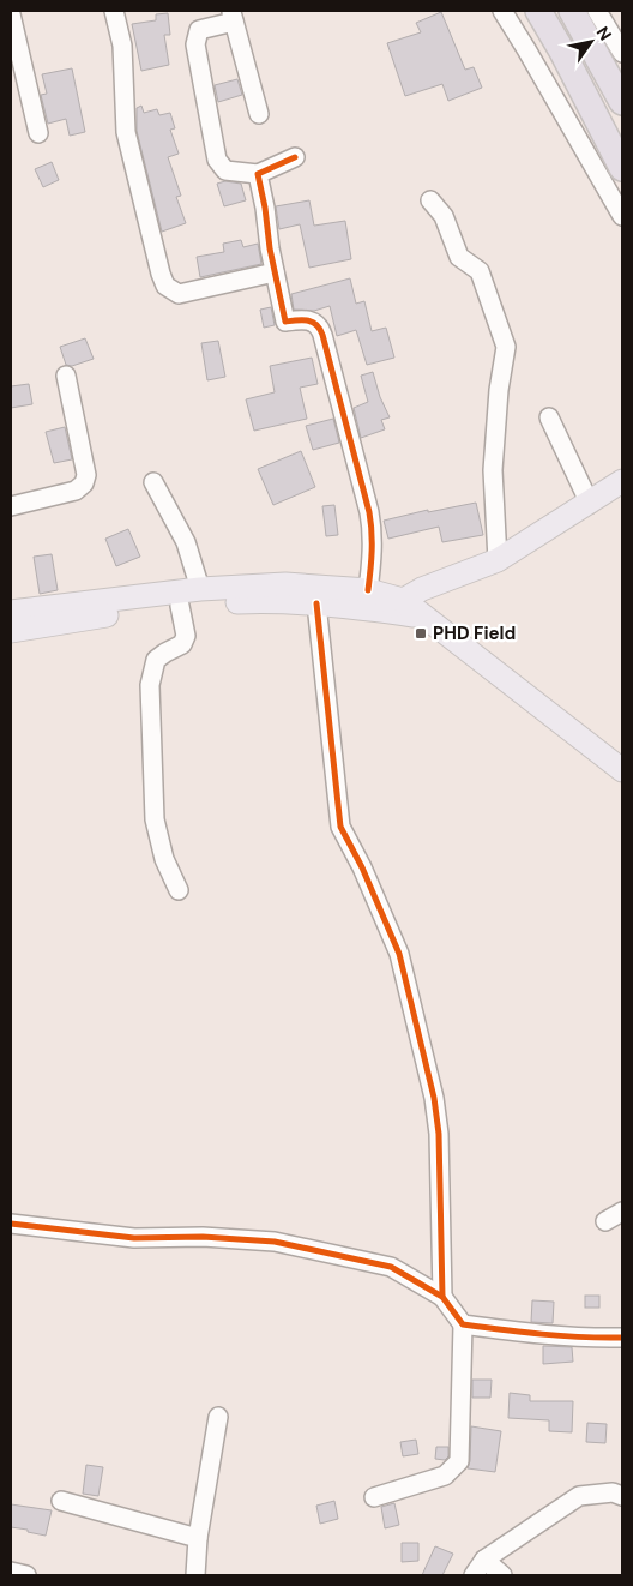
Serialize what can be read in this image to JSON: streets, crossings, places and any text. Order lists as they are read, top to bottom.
{
  "places": {
    "transit": ["PHD Field"]
  },
  "north": "top right"
}
